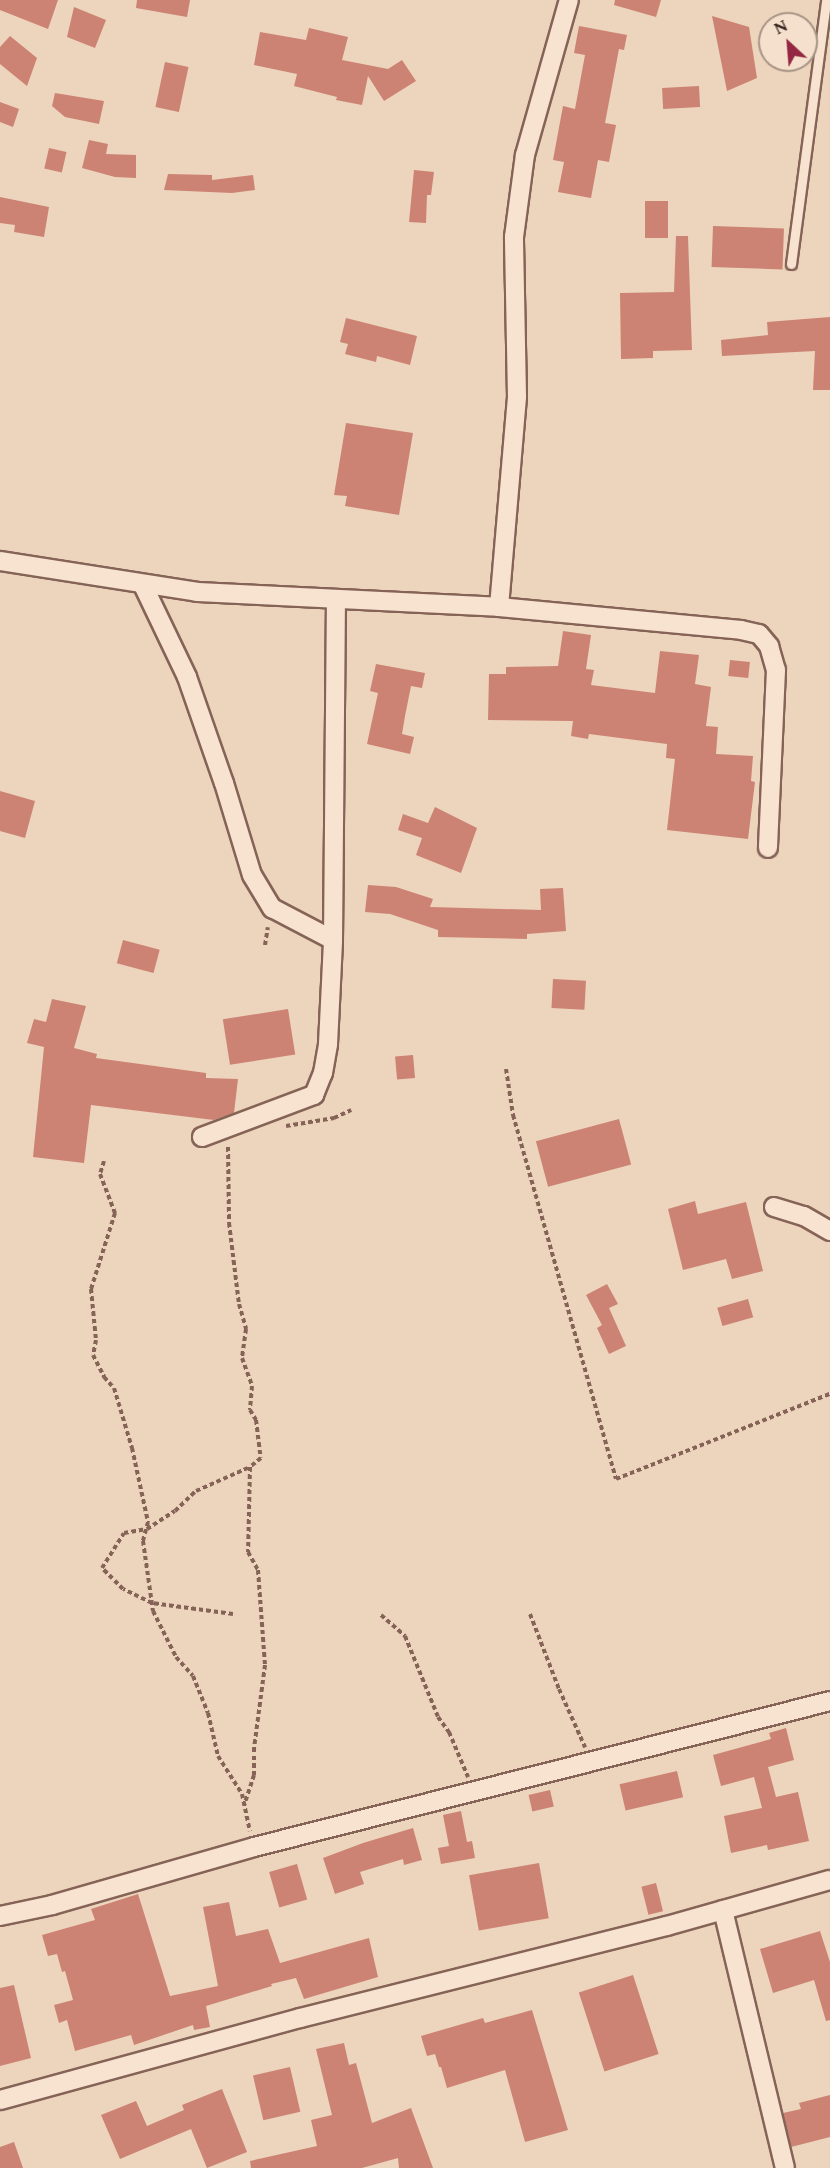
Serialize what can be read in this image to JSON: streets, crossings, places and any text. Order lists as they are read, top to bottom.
{
  "north": "top left"
}
